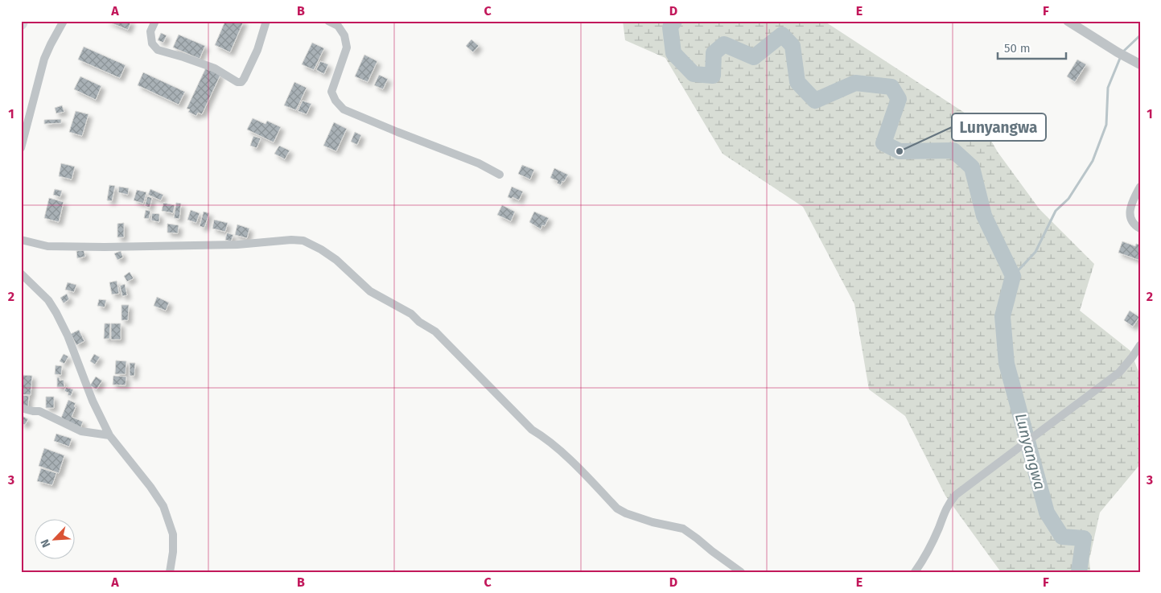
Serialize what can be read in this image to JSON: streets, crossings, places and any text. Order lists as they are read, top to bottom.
{
  "water": ["Lunyangwa"],
  "places": ["Lunyangwa"],
  "scale_bar": "50 m",
  "north": "bottom left",
  "grid": {
    "columns": [
      "A",
      "B",
      "C",
      "D",
      "E",
      "F"
    ],
    "rows": ["1", "2", "3"]
  }
}
